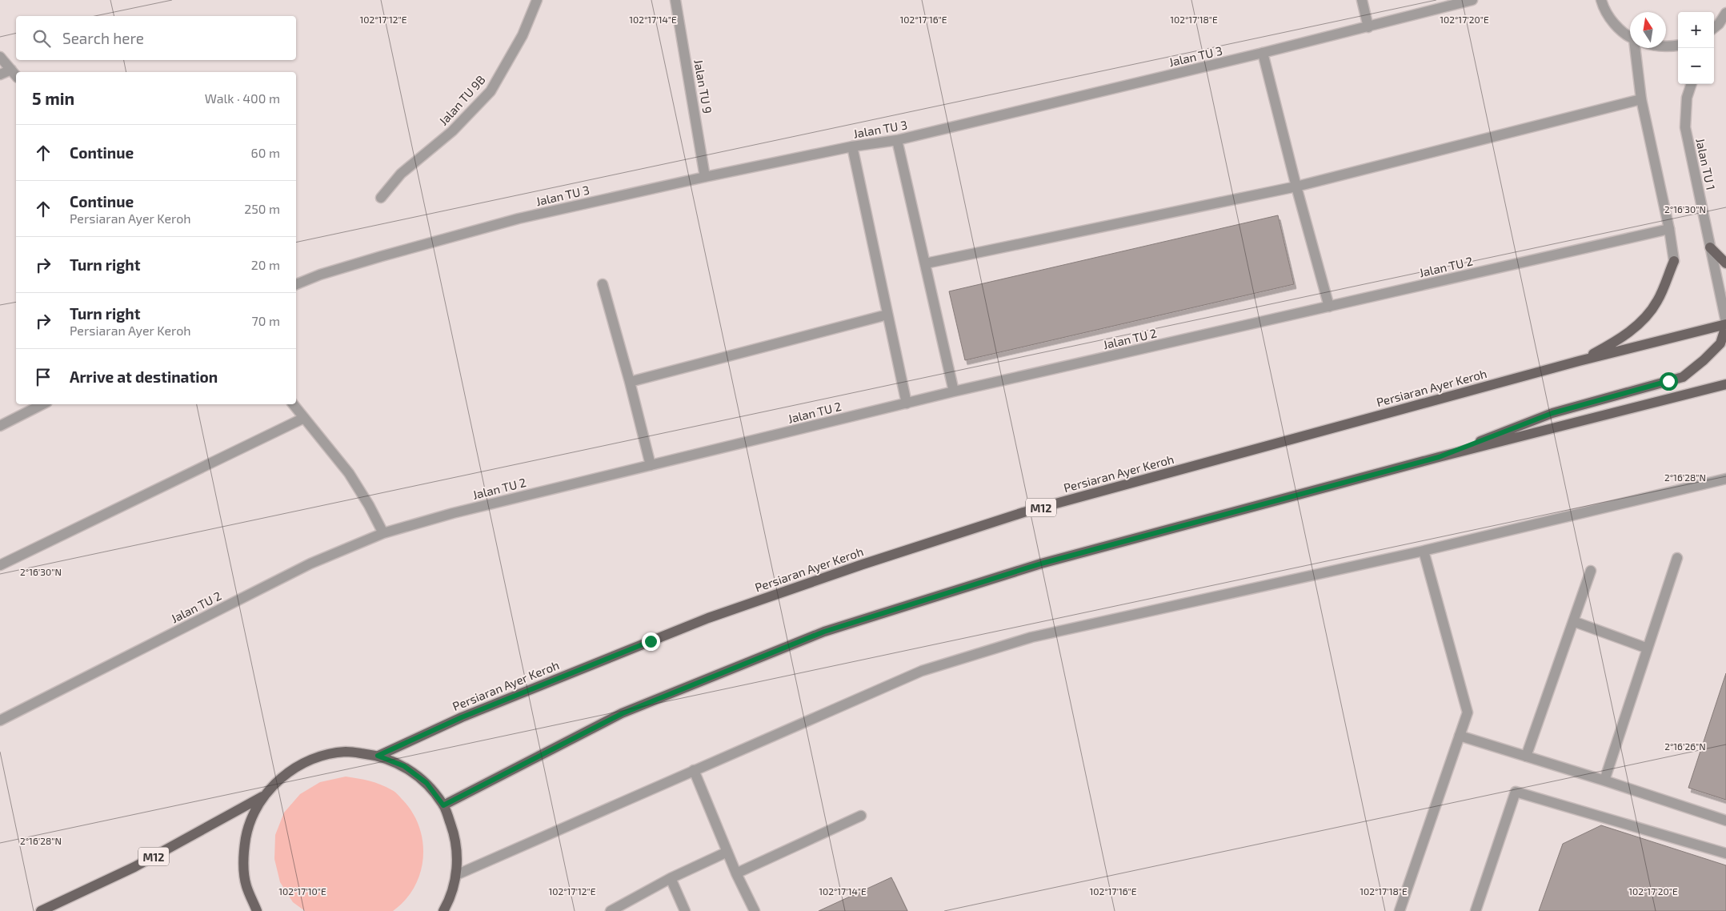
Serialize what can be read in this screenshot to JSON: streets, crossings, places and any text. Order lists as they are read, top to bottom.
{
  "streets": {
    "main road": ["Persiaran Ayer Keroh", "M12"],
    "street": [
      "Jalan TU 3",
      "Jalan TU 9",
      "Jalan TU 9B",
      "Jalan TU 1",
      "Jalan TU 2"
    ]
  },
  "crossings": [
    ["Jalan TU 3", "Jalan TU 9"],
    ["Jalan TU 1", "Persiaran Ayer Keroh"],
    ["Persiaran Ayer Keroh", "M12"]
  ],
  "north": "top",
  "page": {
    "map_buttons": ["+", "−"],
    "search": "Search here",
    "heading": ["5 min", "Walk · 400 m"],
    "list": [
      ["Continue", "60 m"],
      ["Continue", "Persiaran Ayer Keroh", "250 m"],
      ["Turn right", "20 m"],
      ["Turn right", "Persiaran Ayer Keroh", "70 m"],
      "Arrive at destination"
    ]
  },
  "coordinates": [
    "102°17'12\"E",
    "102°17'14\"E",
    "102°17'16\"E",
    "102°17'18\"E",
    "102°17'20\"E",
    "2°16'30\"N",
    "2°16'28\"N",
    "2°16'26\"N",
    "102°17'10\"E"
  ]
}
